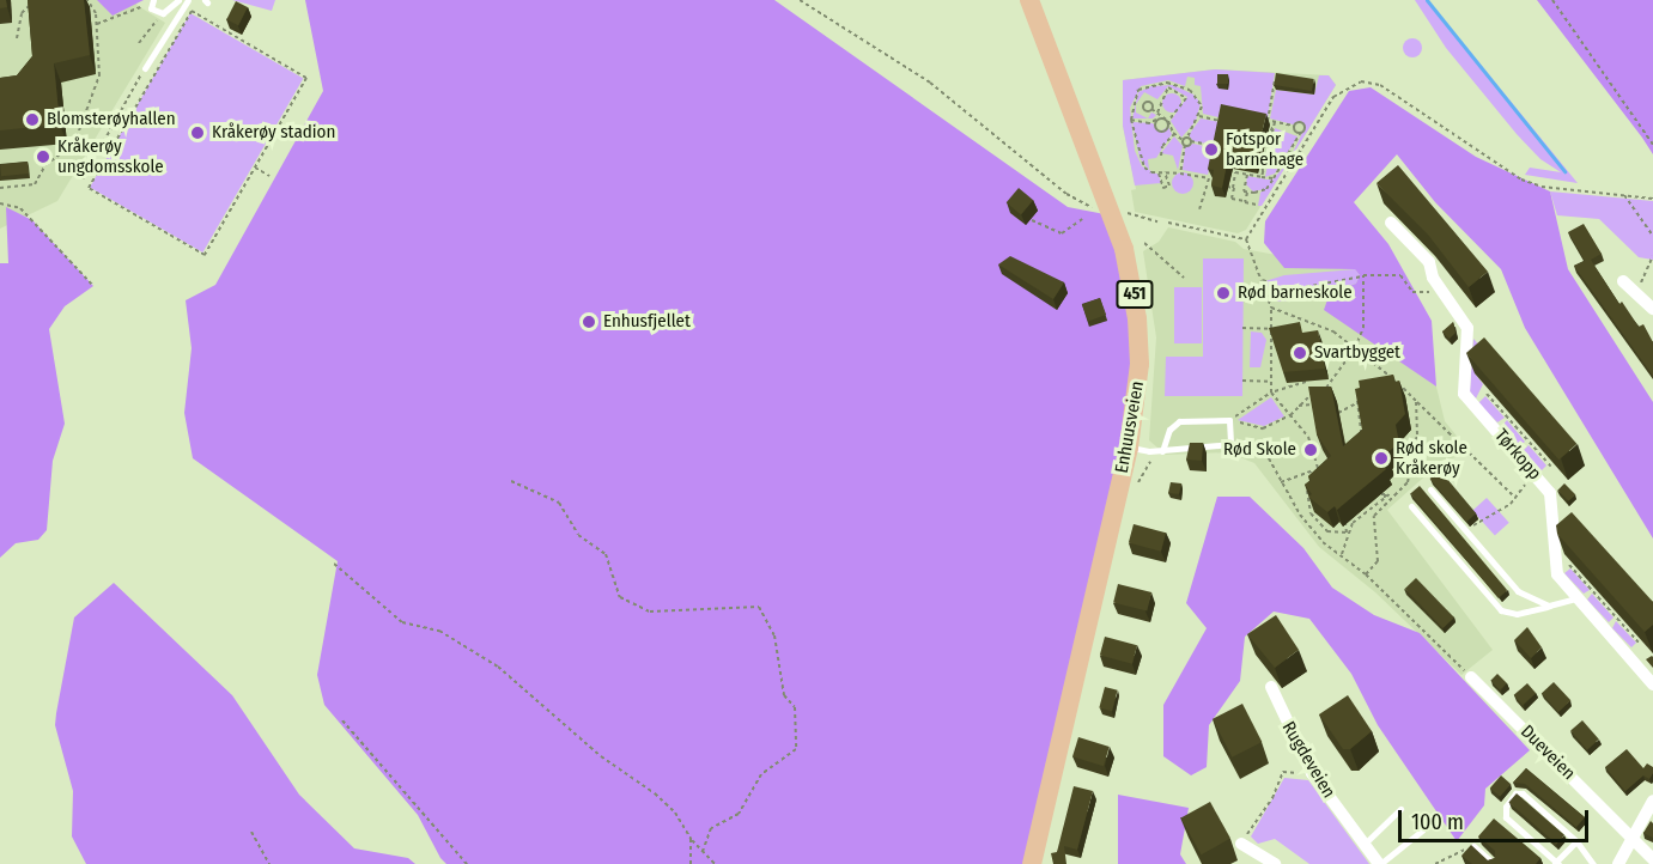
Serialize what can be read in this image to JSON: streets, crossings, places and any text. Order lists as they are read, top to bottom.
{
  "streets": {
    "main road": ["451", "Enhuusveien"],
    "street": ["Tørkopp", "Dueveien", "Rugdeveien"]
  },
  "places": [
    "Blomsterøyhallen",
    "Kråkerøy stadion",
    "Fotspor barnehage",
    "Kråkerøy ungdomsskole",
    "Rød barneskole",
    "Enhusfjellet",
    "Svartbygget",
    "Rød Skole",
    "Rød skole Kråkerøy"
  ],
  "scale_bar": "100 m"
}
